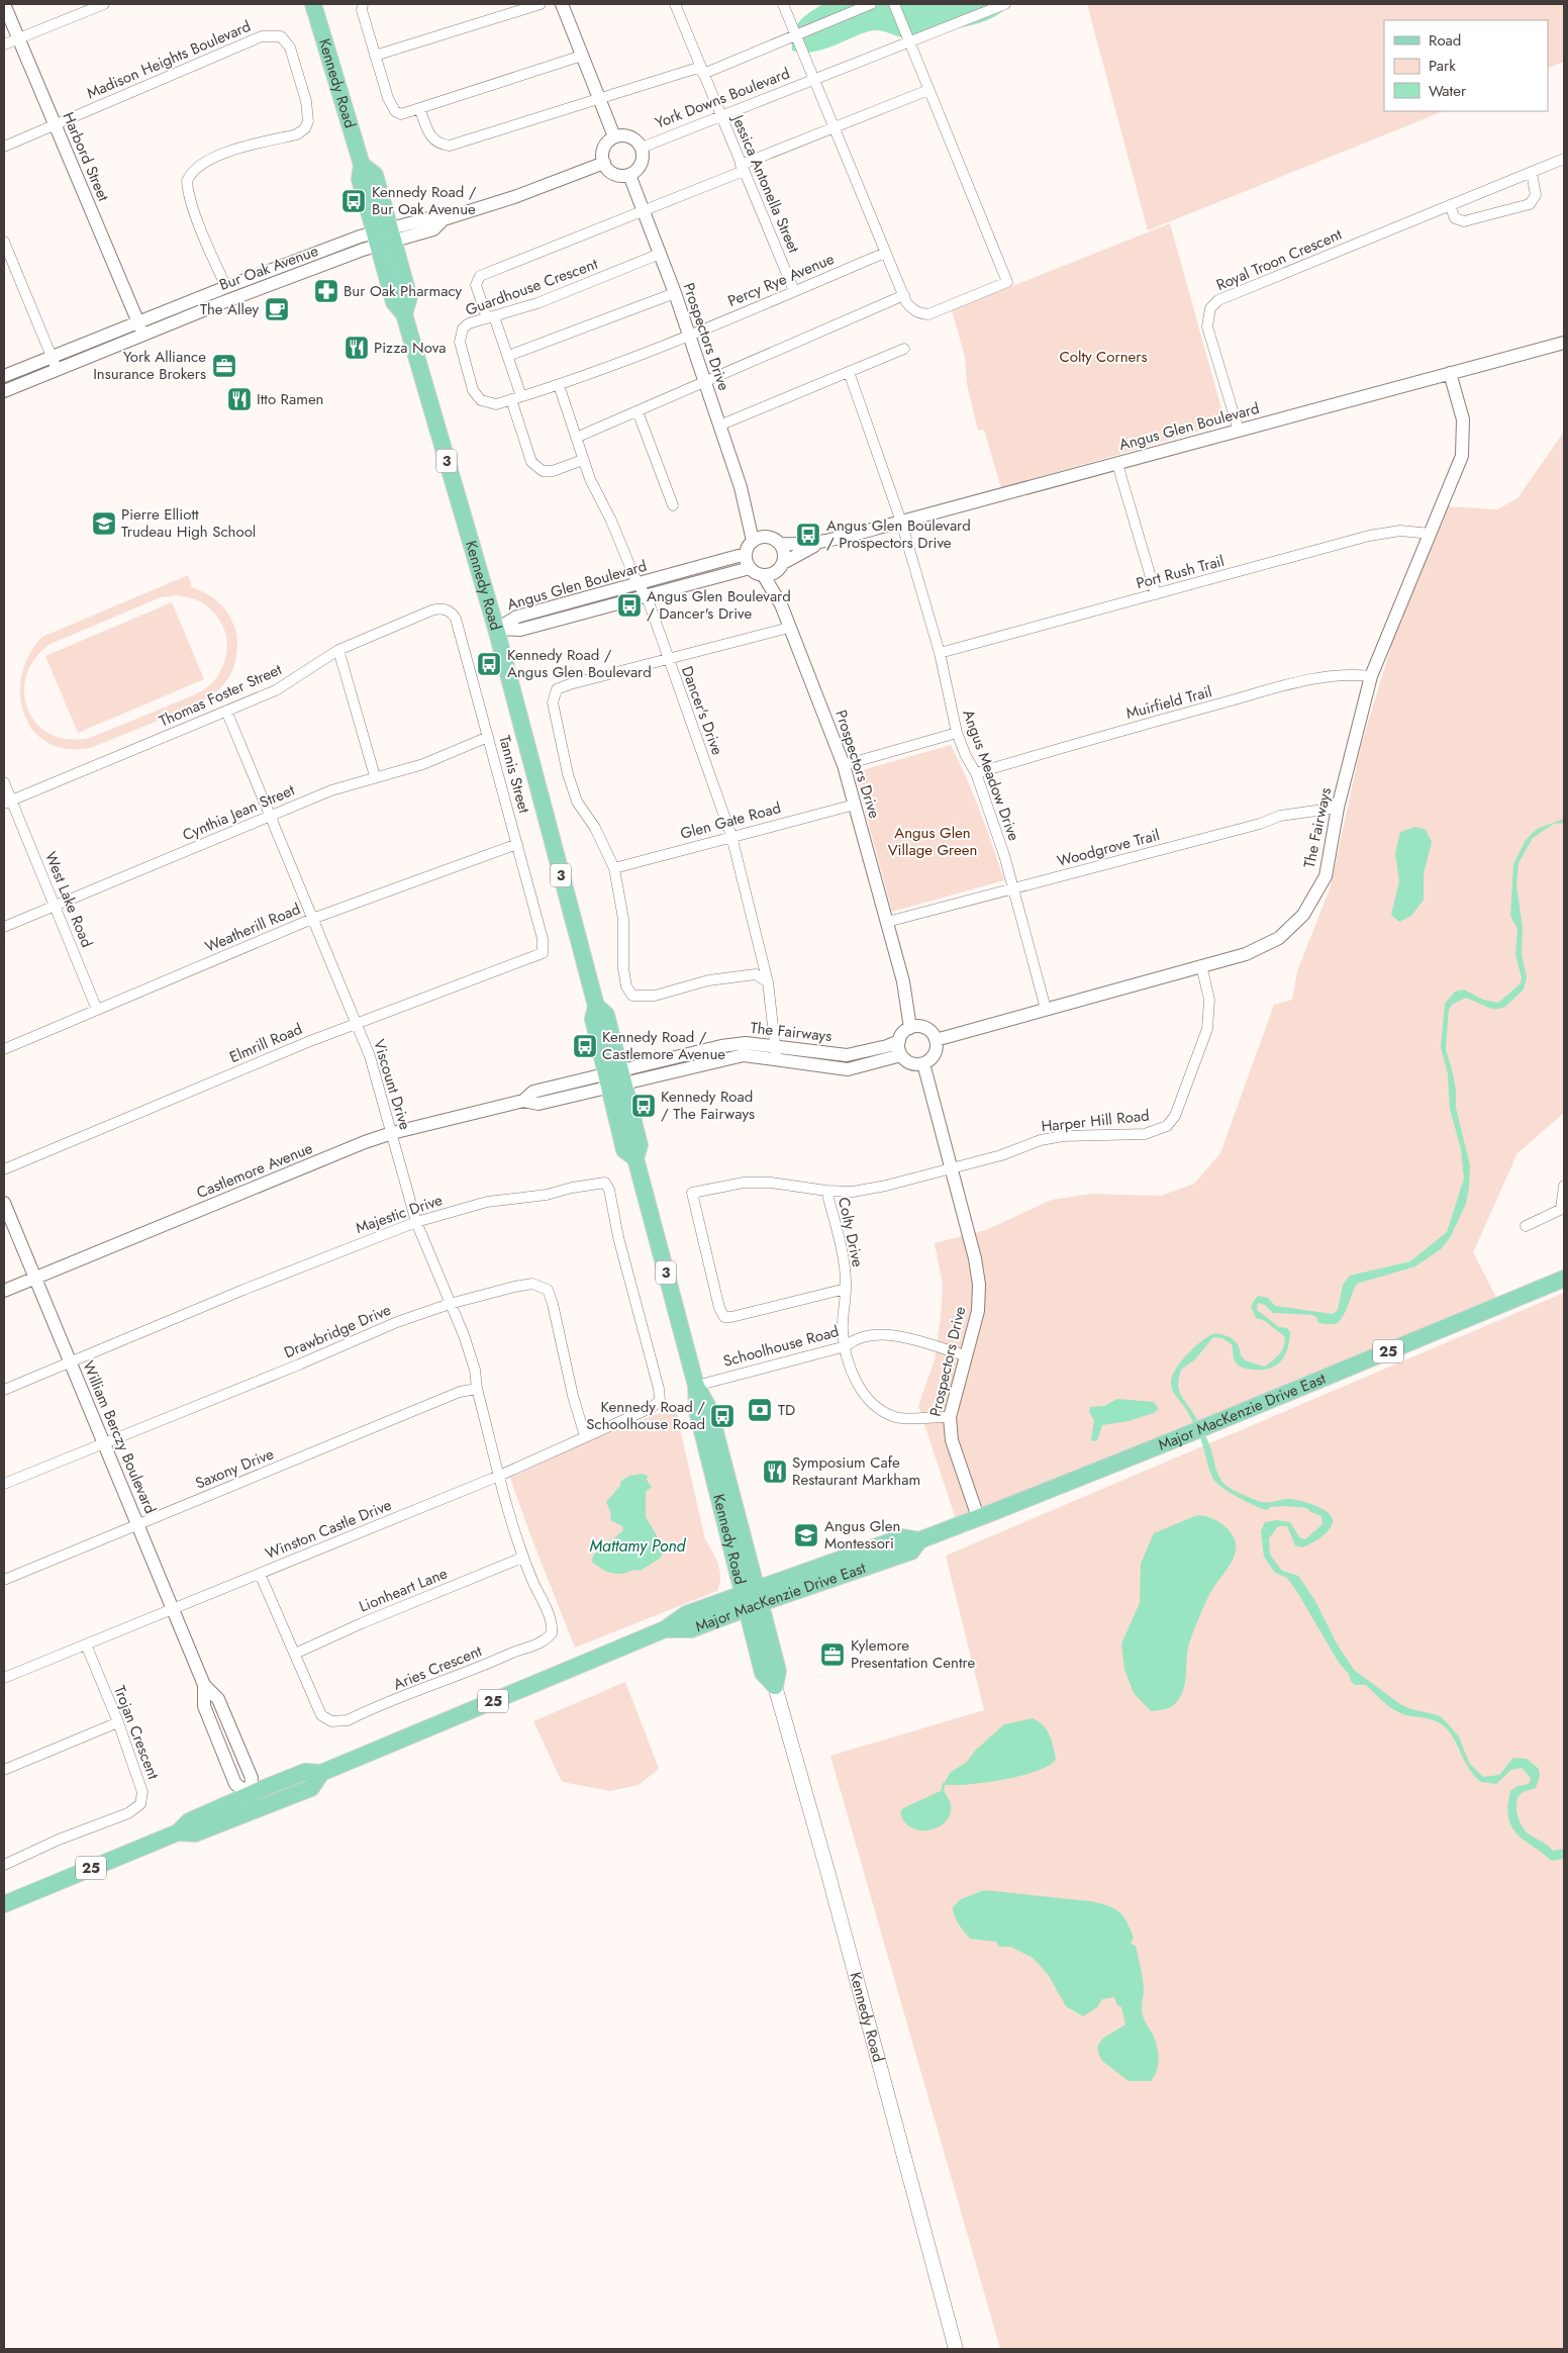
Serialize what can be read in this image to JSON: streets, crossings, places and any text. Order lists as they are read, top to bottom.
{
  "streets": {
    "main road": [
      "Kennedy Road",
      "3",
      "25",
      "Major MacKenzie Drive East"
    ],
    "street": [
      "Madison Heights Boulevard",
      "York Downs Boulevard",
      "Harbord Street",
      "Jessica Antonella Street",
      "Royal Troon Crescent",
      "Bur Oak Avenue",
      "Percy Rye Avenue",
      "Guardhouse Crescent",
      "Prospectors Drive",
      "Angus Glen Boulevard",
      "Port Rush Trail",
      "Thomas Foster Street",
      "Muirfield Trail",
      "Dancer's Drive",
      "Tannis Street",
      "Angus Meadow Drive",
      "Cynthia Jean Street",
      "Glen Gate Road",
      "The Fairways",
      "Woodgrove Trail",
      "West Lake Road",
      "Weatherill Road",
      "Elmrill Road",
      "Viscount Drive",
      "Harper Hill Road",
      "Castlemore Avenue",
      "Majestic Drive",
      "Colty Drive",
      "Drawbridge Drive",
      "Schoolhouse Road",
      "William Berczy Boulevard",
      "Saxony Drive",
      "Winston Castle Drive",
      "Lionheart Lane",
      "Aries Crescent",
      "Trojan Crescent"
    ]
  },
  "crossings": [
    ["Madison Heights Boulevard", "Harbord Street"],
    ["Madison Heights Boulevard", "Bur Oak Avenue"],
    ["Kennedy Road", "Bur Oak Avenue"],
    ["Kennedy Road", "Angus Glen Boulevard"],
    ["Kennedy Road", "The Fairways"],
    ["Kennedy Road", "Castlemore Avenue"],
    ["Kennedy Road", "Schoolhouse Road"],
    ["Kennedy Road", "Major MacKenzie Drive East"],
    ["York Downs Boulevard", "Jessica Antonella Street"],
    ["York Downs Boulevard", "Prospectors Drive"],
    ["Harbord Street", "Bur Oak Avenue"],
    ["Jessica Antonella Street", "Percy Rye Avenue"],
    ["Royal Troon Crescent", "Angus Glen Boulevard"],
    ["Percy Rye Avenue", "Guardhouse Crescent"],
    ["Percy Rye Avenue", "Prospectors Drive"],
    ["Guardhouse Crescent", "Prospectors Drive"],
    ["Guardhouse Crescent", "Dancer's Drive"],
    ["Prospectors Drive", "Angus Glen Boulevard"],
    ["Prospectors Drive", "Glen Gate Road"],
    ["Prospectors Drive", "The Fairways"],
    ["Prospectors Drive", "Woodgrove Trail"],
    ["Prospectors Drive", "Harper Hill Road"],
    ["Prospectors Drive", "Colty Drive"],
    ["Prospectors Drive", "Schoolhouse Road"],
    ["Prospectors Drive", "Major MacKenzie Drive East"],
    ["Angus Glen Boulevard", "Dancer's Drive"],
    ["Angus Glen Boulevard", "Angus Meadow Drive"],
    ["Angus Glen Boulevard", "The Fairways"],
    ["Port Rush Trail", "Angus Meadow Drive"],
    ["Port Rush Trail", "The Fairways"],
    ["Thomas Foster Street", "Tannis Street"],
    ["Thomas Foster Street", "West Lake Road"],
    ["Thomas Foster Street", "Viscount Drive"],
    ["Muirfield Trail", "Angus Meadow Drive"],
    ["Muirfield Trail", "The Fairways"],
    ["Dancer's Drive", "Glen Gate Road"],
    ["Dancer's Drive", "The Fairways"],
    ["Tannis Street", "Cynthia Jean Street"],
    ["Tannis Street", "Weatherill Road"],
    ["Tannis Street", "Elmrill Road"],
    ["Angus Meadow Drive", "The Fairways"],
    ["Angus Meadow Drive", "Woodgrove Trail"],
    ["Cynthia Jean Street", "West Lake Road"],
    ["Cynthia Jean Street", "Viscount Drive"],
    ["The Fairways", "Woodgrove Trail"],
    ["The Fairways", "Harper Hill Road"],
    ["The Fairways", "Castlemore Avenue"],
    ["West Lake Road", "Weatherill Road"],
    ["Weatherill Road", "Viscount Drive"],
    ["Elmrill Road", "Viscount Drive"],
    ["Viscount Drive", "Castlemore Avenue"],
    ["Viscount Drive", "Majestic Drive"],
    ["Viscount Drive", "Drawbridge Drive"],
    ["Viscount Drive", "Saxony Drive"],
    ["Viscount Drive", "Winston Castle Drive"],
    ["Viscount Drive", "Aries Crescent"],
    ["Harper Hill Road", "Colty Drive"],
    ["Castlemore Avenue", "William Berczy Boulevard"],
    ["Majestic Drive", "William Berczy Boulevard"],
    ["Majestic Drive", "Winston Castle Drive"],
    ["Colty Drive", "Schoolhouse Road"],
    ["Drawbridge Drive", "William Berczy Boulevard"],
    ["Drawbridge Drive", "Winston Castle Drive"],
    ["Major MacKenzie Drive East", "William Berczy Boulevard"],
    ["William Berczy Boulevard", "Saxony Drive"],
    ["William Berczy Boulevard", "Winston Castle Drive"],
    ["Winston Castle Drive", "Aries Crescent"],
    ["Winston Castle Drive", "Trojan Crescent"],
    ["Lionheart Lane", "Aries Crescent"]
  ],
  "water": ["Mattamy Pond"],
  "parks": ["Colty Corners", "Angus Glen Village Green"],
  "places": {
    "bus stop": [
      "Kennedy Road / Bur Oak Avenue",
      "Angus Glen Boulevard / Prospectors Drive",
      "Angus Glen Boulevard / Dancer's Drive",
      "Kennedy Road / Angus Glen Boulevard",
      "Kennedy Road / Castlemore Avenue",
      "Kennedy Road / The Fairways",
      "Kennedy Road / Schoolhouse Road"
    ],
    "pharmacy": ["Bur Oak Pharmacy"],
    "cafe": ["The Alley"],
    "restaurant": ["Pizza Nova", "Itto Ramen", "Symposium Cafe Restaurant Markham"],
    "office": ["York Alliance Insurance Brokers", "Kylemore Presentation Centre"],
    "school or university": ["Pierre Elliott Trudeau High School", "Angus Glen Montessori"],
    "bank": ["TD"]
  },
  "legend": ["Road", "Park", "Water"]
}
